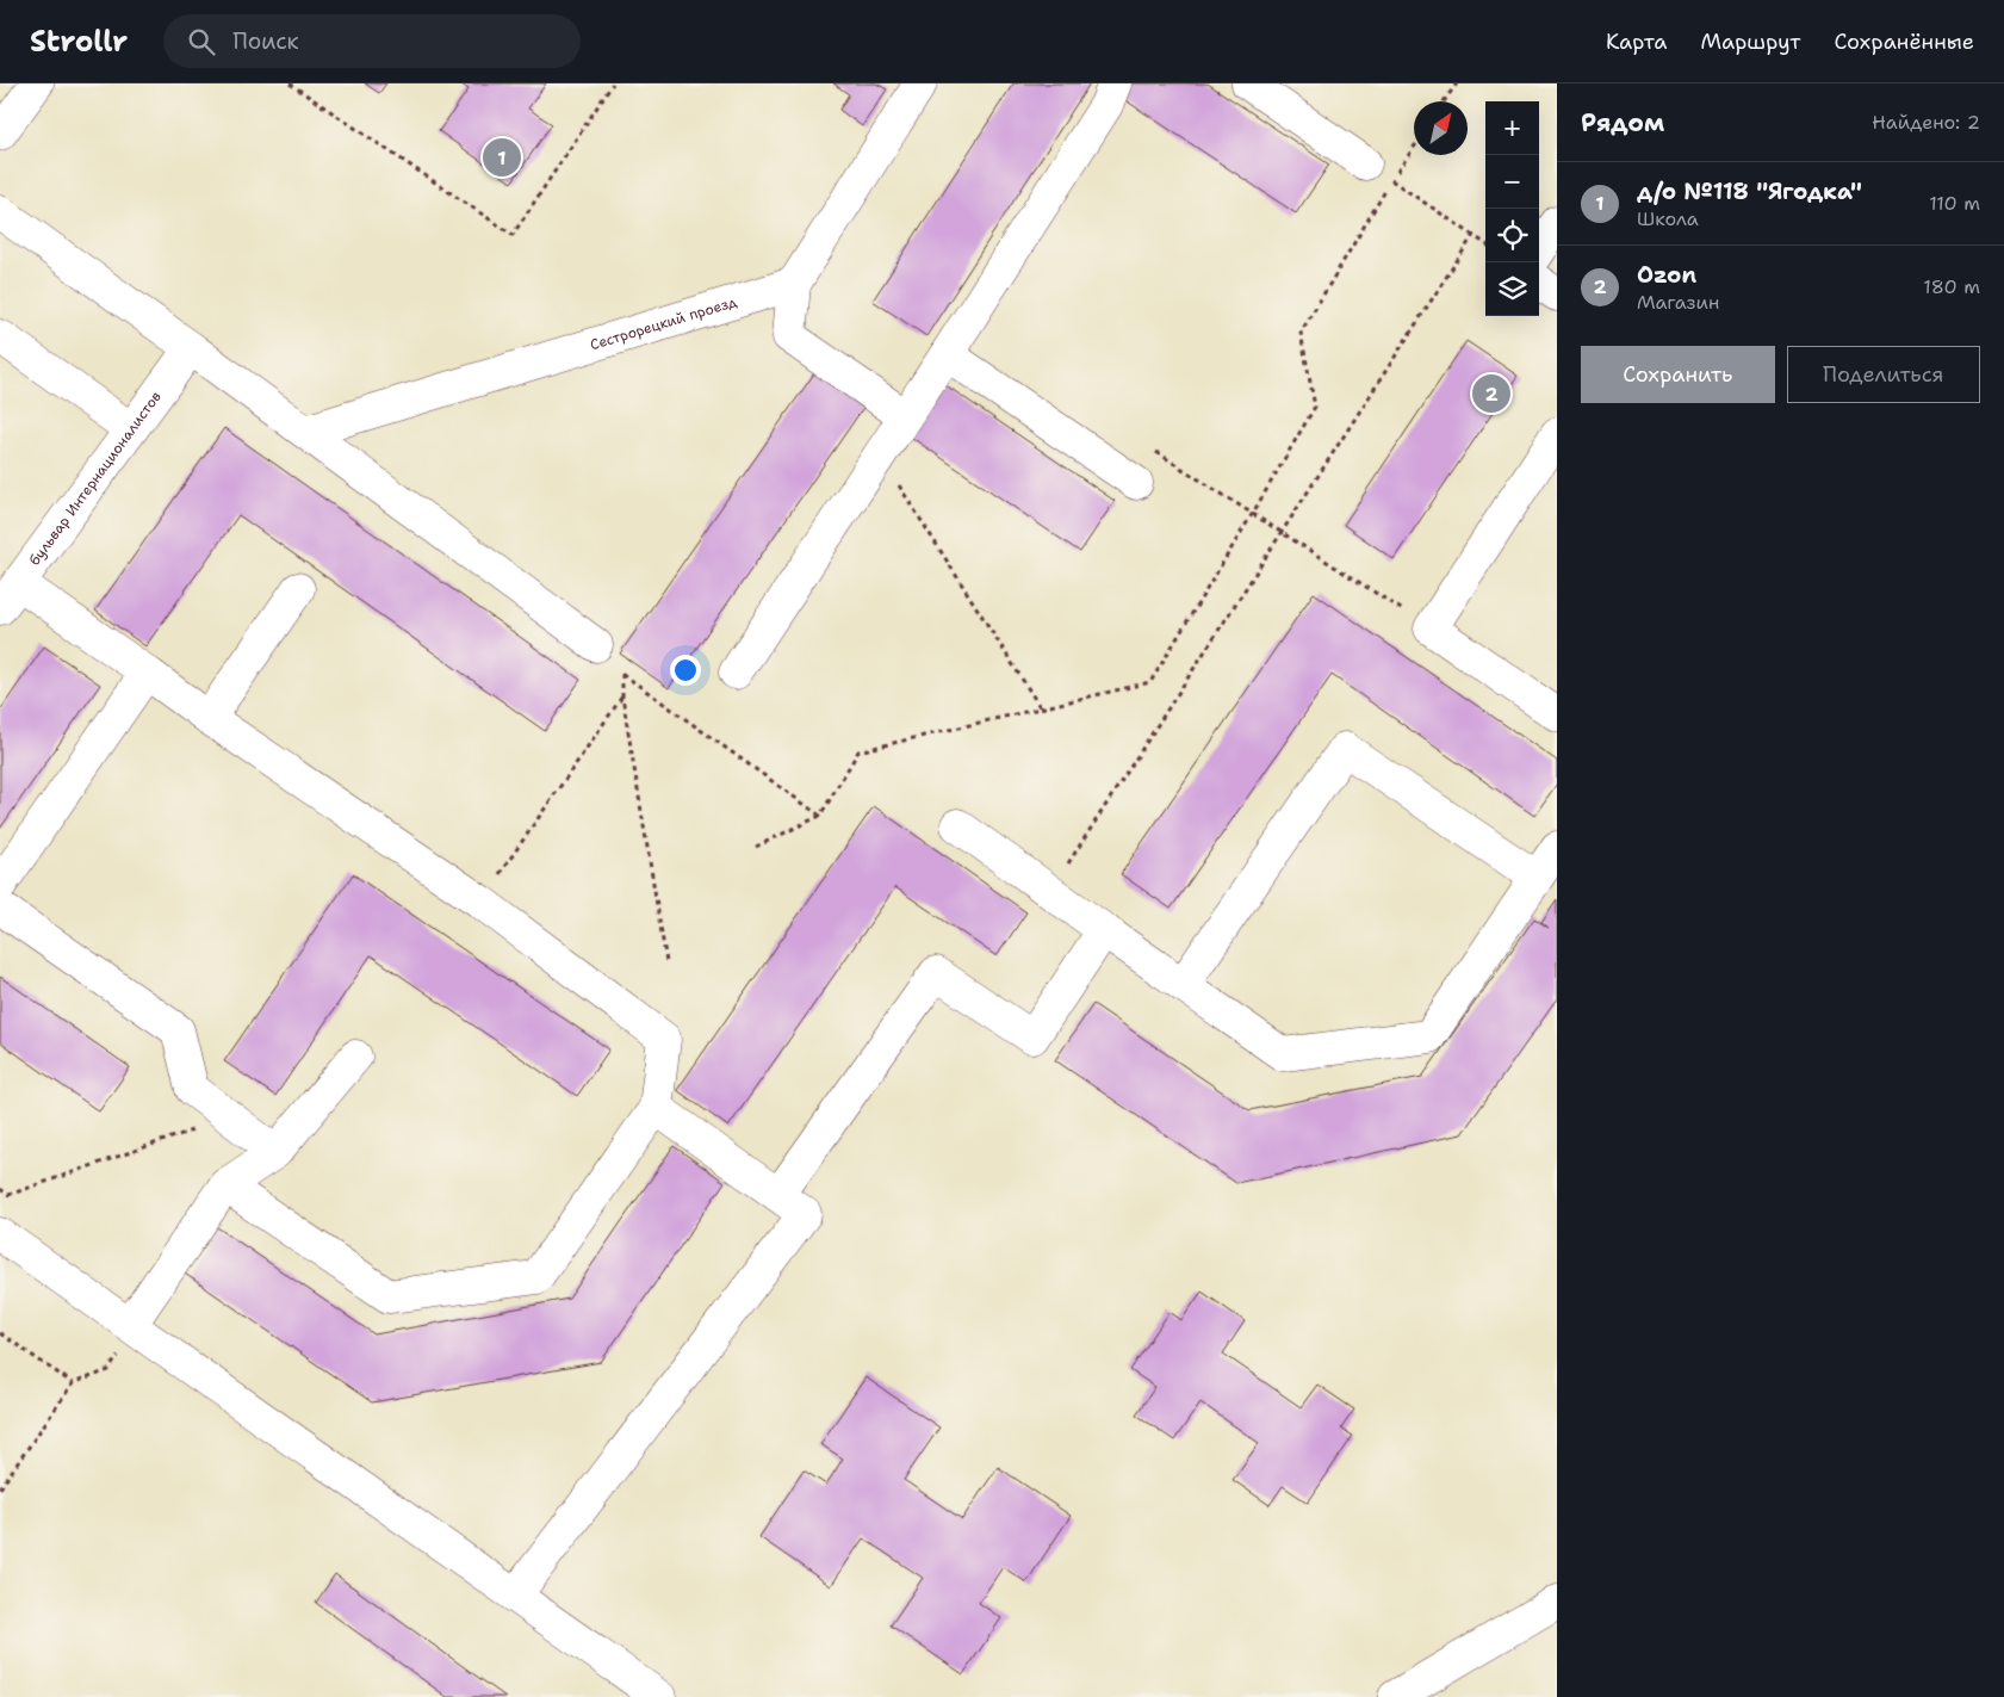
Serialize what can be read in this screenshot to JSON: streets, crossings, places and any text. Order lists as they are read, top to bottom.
{
  "streets": {
    "street": ["Сестрорецкий проезд", "бульвар Интернационалистов"]
  },
  "north": "top right",
  "page": {
    "header": "Strollr",
    "search": "Поиск",
    "nav": ["Карта", "Маршрут", "Сохранённые"],
    "heading": ["Рядом", "Найдено: 2"],
    "map_buttons": ["+", "−"],
    "pins": ["1", "2"],
    "list": [
      {
        "mark": "1",
        "name": "д/о №118 \"Ягодка\"",
        "note": "Школа",
        "value": "110 m"
      },
      {
        "mark": "2",
        "name": "Ozon",
        "note": "Магазин",
        "value": "180 m"
      }
    ],
    "buttons": ["Сохранить", "Поделиться"]
  }
}
